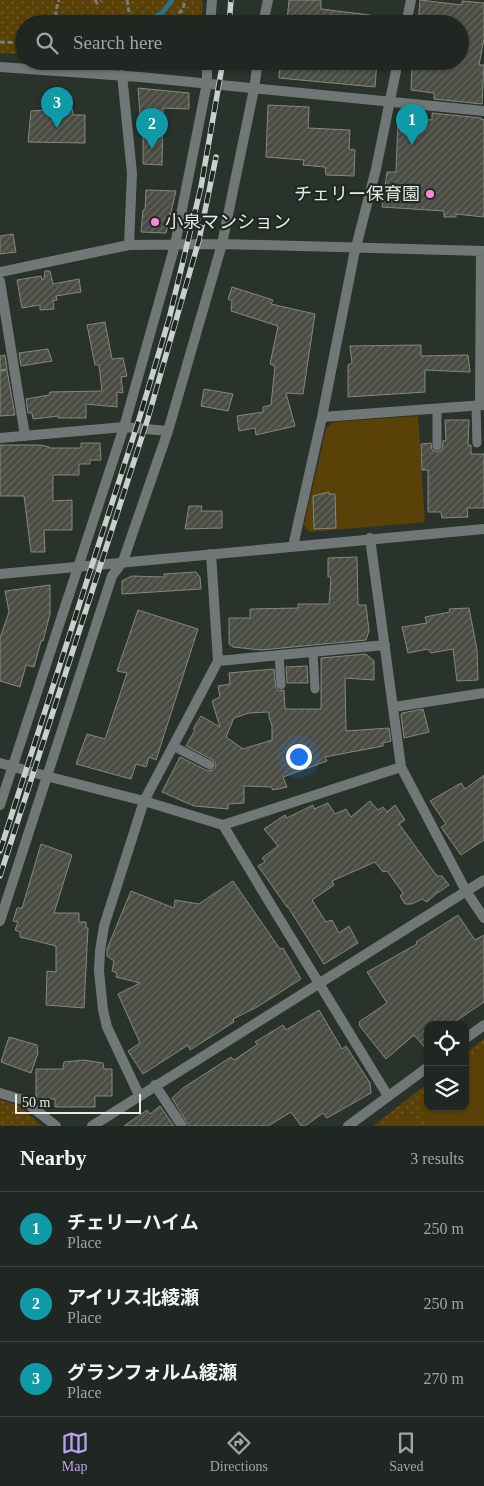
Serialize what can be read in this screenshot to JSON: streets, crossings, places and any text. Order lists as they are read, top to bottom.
{
  "places": ["チェリー保育園", "小泉マンション"],
  "scale_bar": "50 m",
  "page": {
    "search": "Search here",
    "pins": ["3", "1", "2"],
    "scale": "50 m",
    "heading": ["Nearby", "3 results"],
    "list": [
      {
        "mark": "1",
        "name": "チェリーハイム",
        "note": "Place",
        "value": "250 m"
      },
      {
        "mark": "2",
        "name": "アイリス北綾瀬",
        "note": "Place",
        "value": "250 m"
      },
      {
        "mark": "3",
        "name": "グランフォルム綾瀬",
        "note": "Place",
        "value": "270 m"
      }
    ],
    "nav": ["Map", "Directions", "Saved"]
  }
}
